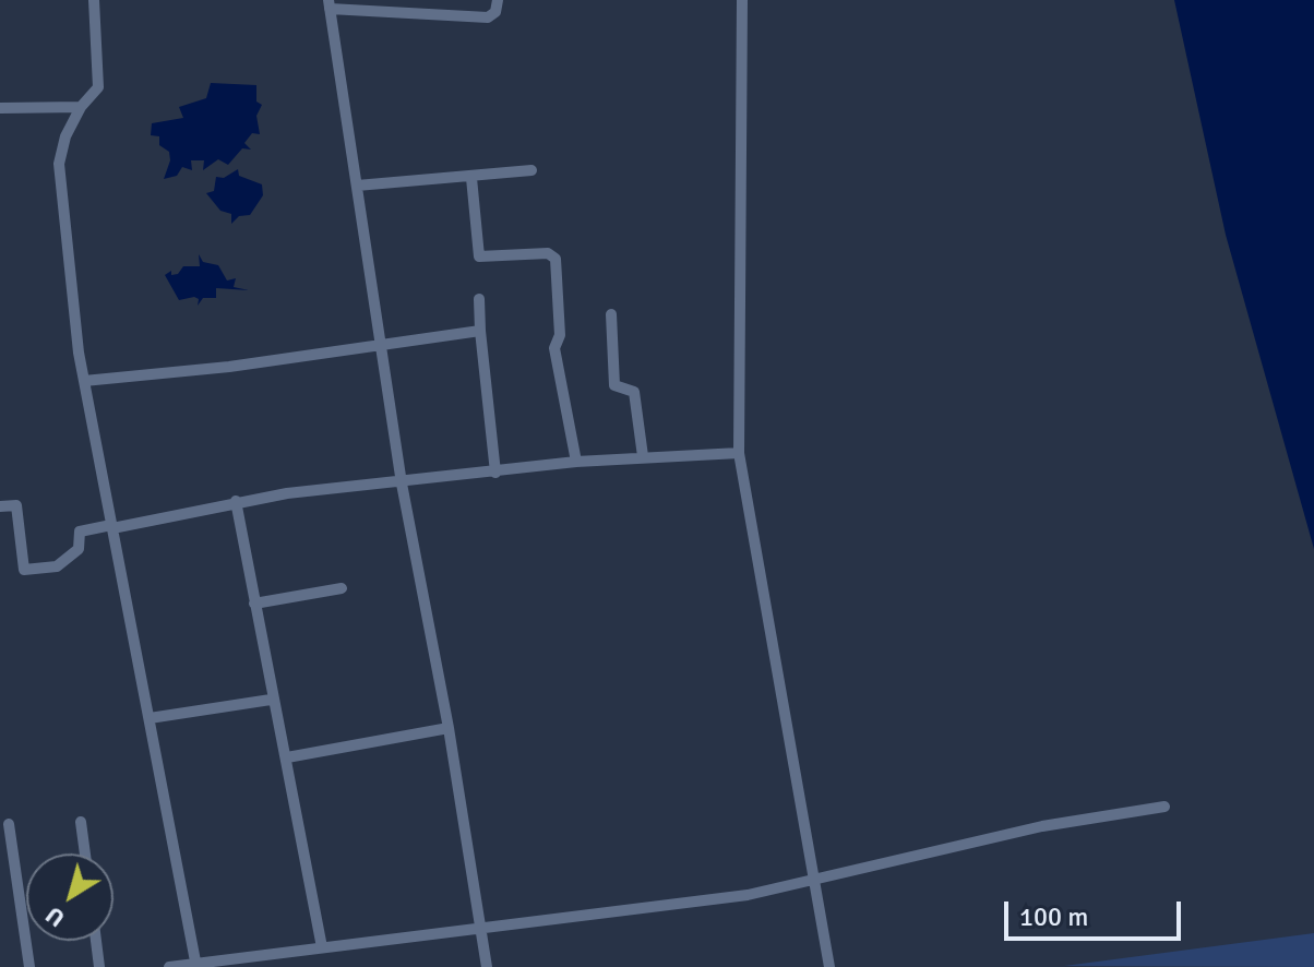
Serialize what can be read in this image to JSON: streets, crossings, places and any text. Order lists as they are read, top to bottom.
{
  "scale_bar": "100 m",
  "north": "bottom left"
}
